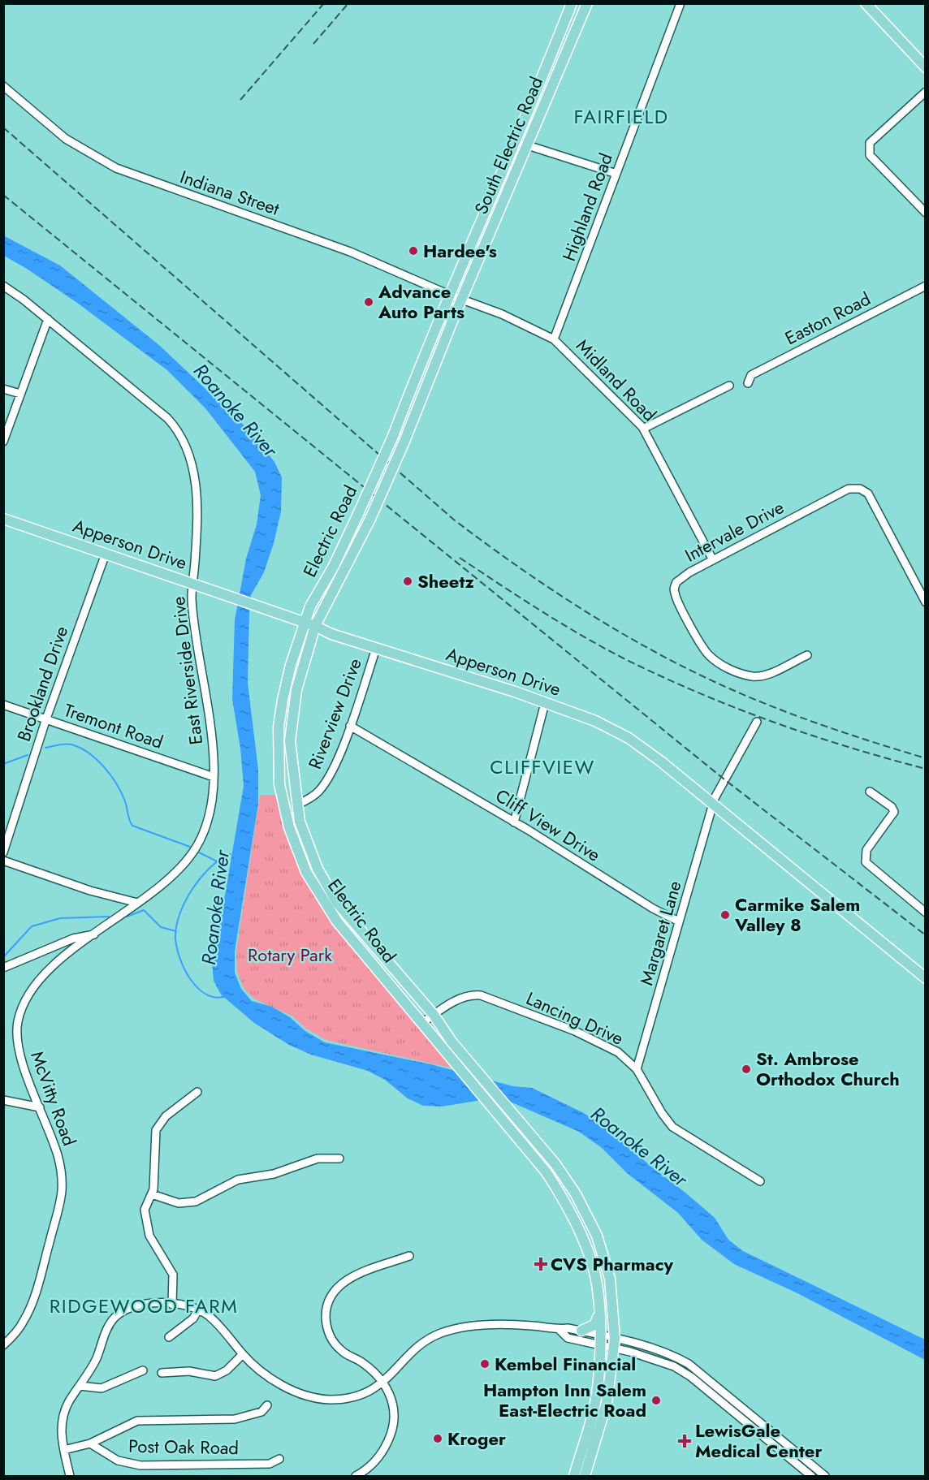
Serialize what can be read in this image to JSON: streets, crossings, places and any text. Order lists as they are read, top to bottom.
{
  "streets": {
    "main road": ["South Electric Road", "Electric Road", "Apperson Drive"],
    "street": [
      "Indiana Street",
      "Highland Road",
      "Easton Road",
      "Midland Road",
      "Intervale Drive",
      "East Riverside Drive",
      "Brookland Drive",
      "Riverview Drive",
      "Tremont Road",
      "Cliff View Drive",
      "Margaret Lane",
      "Lancing Drive",
      "McVitty Road",
      "Post Oak Road"
    ]
  },
  "crossings": [
    ["South Electric Road", "Indiana Street"],
    ["South Electric Road", "Midland Road"],
    ["South Electric Road", "Electric Road"],
    ["Indiana Street", "Midland Road"],
    ["Indiana Street", "Electric Road"],
    ["Highland Road", "Midland Road"],
    ["Midland Road", "Electric Road"],
    ["Midland Road", "Intervale Drive"],
    ["Electric Road", "Apperson Drive"],
    ["Electric Road", "Riverview Drive"],
    ["Electric Road", "Lancing Drive"],
    ["Apperson Drive", "East Riverside Drive"],
    ["Apperson Drive", "Brookland Drive"],
    ["Apperson Drive", "Riverview Drive"],
    ["Apperson Drive", "Margaret Lane"],
    ["East Riverside Drive", "Tremont Road"],
    ["East Riverside Drive", "McVitty Road"],
    ["Brookland Drive", "Tremont Road"],
    ["Riverview Drive", "Cliff View Drive"],
    ["Cliff View Drive", "Margaret Lane"],
    ["Margaret Lane", "Lancing Drive"]
  ],
  "districts": ["FAIRFIELD", "CLIFFVIEW", "RIDGEWOOD FARM"],
  "water": ["Roanoke River"],
  "parks": ["Rotary Park"],
  "places": {
    "other": [
      "Hardee's",
      "Advance Auto Parts",
      "Sheetz",
      "Carmike Salem Valley 8",
      "St. Ambrose Orthodox Church",
      "Kembel Financial",
      "Hampton Inn Salem East-Electric Road",
      "Kroger"
    ],
    "health": ["CVS Pharmacy", "LewisGale Medical Center"]
  }
}
